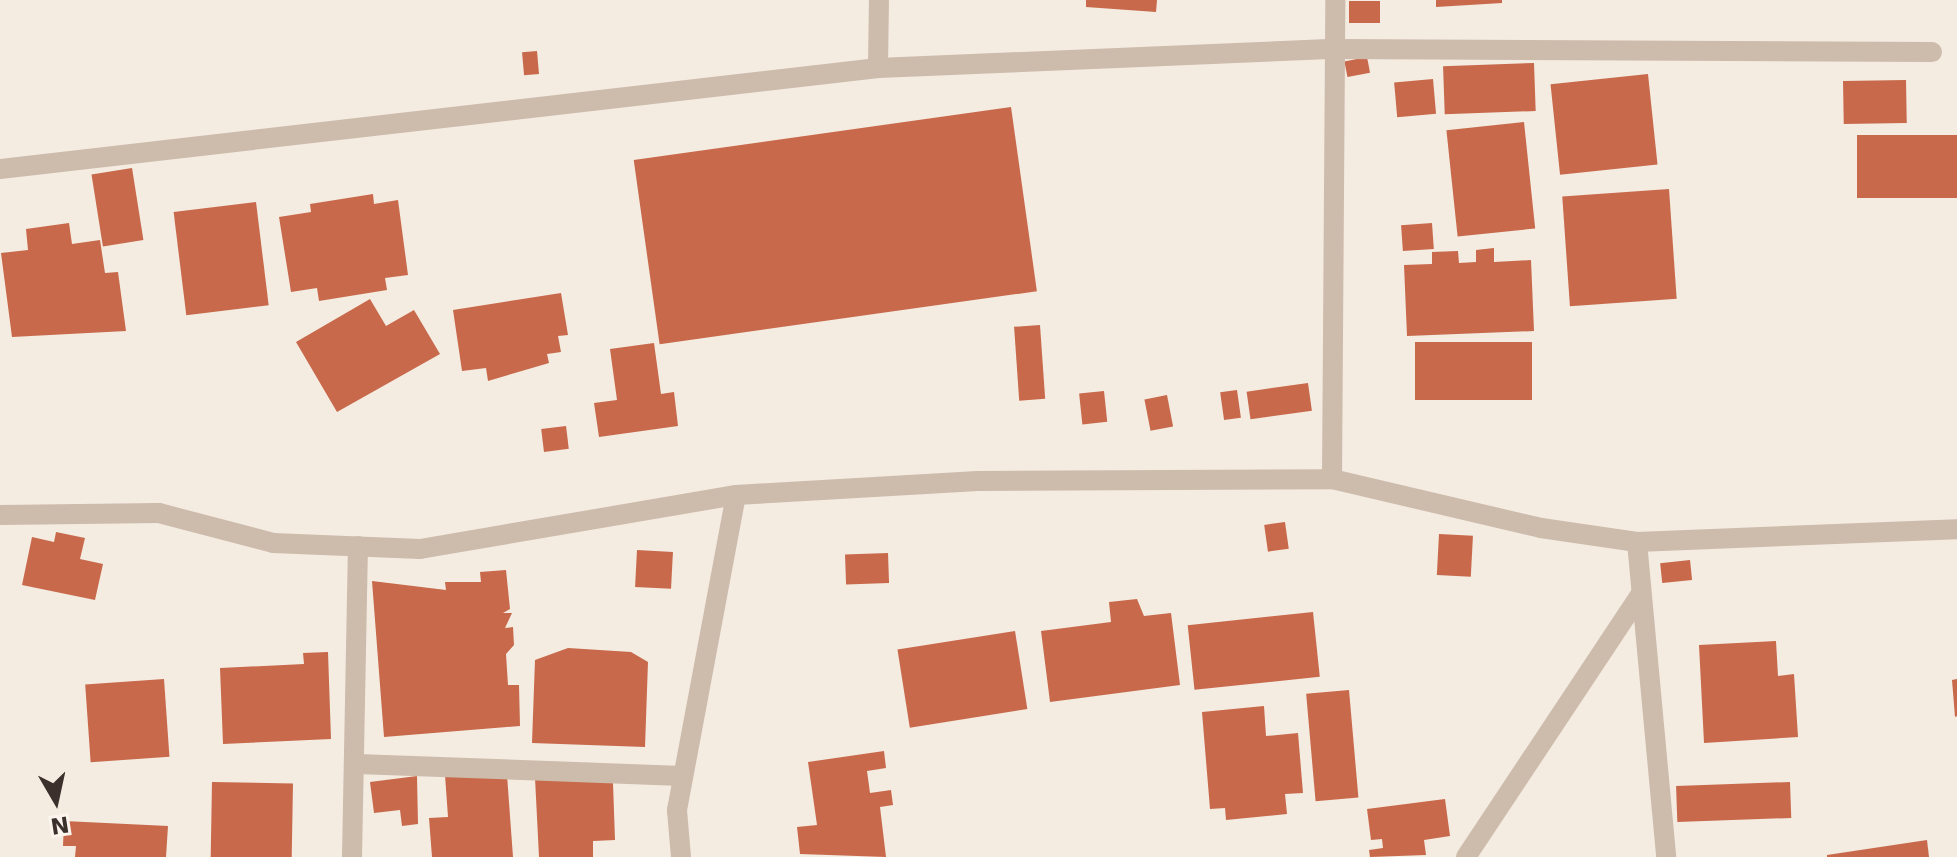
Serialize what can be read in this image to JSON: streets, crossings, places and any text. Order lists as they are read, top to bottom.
{
  "north": "bottom"
}
